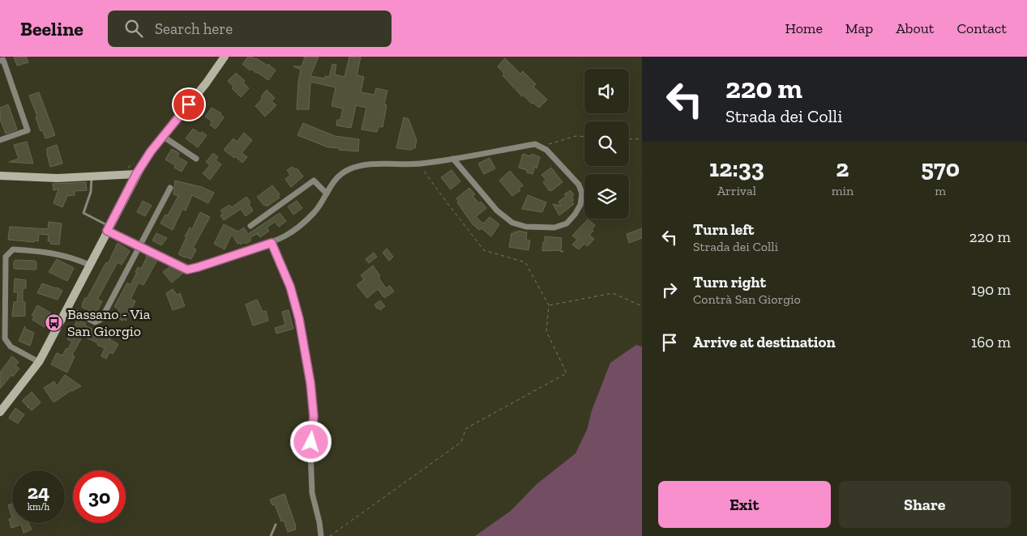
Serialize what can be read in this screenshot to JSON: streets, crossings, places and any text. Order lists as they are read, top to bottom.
{
  "places": {
    "bus stop": ["Bassano - Via San Giorgio"]
  },
  "page": {
    "header": "Beeline",
    "search": "Search here",
    "nav": [
      "Home",
      "Map",
      "About",
      "Contact"
    ],
    "turn": ["220 m", "Strada dei Colli"],
    "eta": [
      "12:33",
      "Arrival",
      "2",
      "min",
      "570",
      "m"
    ],
    "list": [
      {
        "name": "Turn left",
        "note": "Strada dei Colli",
        "value": "220 m"
      },
      {
        "name": "Turn right",
        "note": "Contrà San Giorgio",
        "value": "190 m"
      },
      {
        "name": "Arrive at destination",
        "value": "160 m"
      }
    ],
    "speed": "24 km/h",
    "limit": "30",
    "buttons": ["Exit", "Share"]
  }
}
